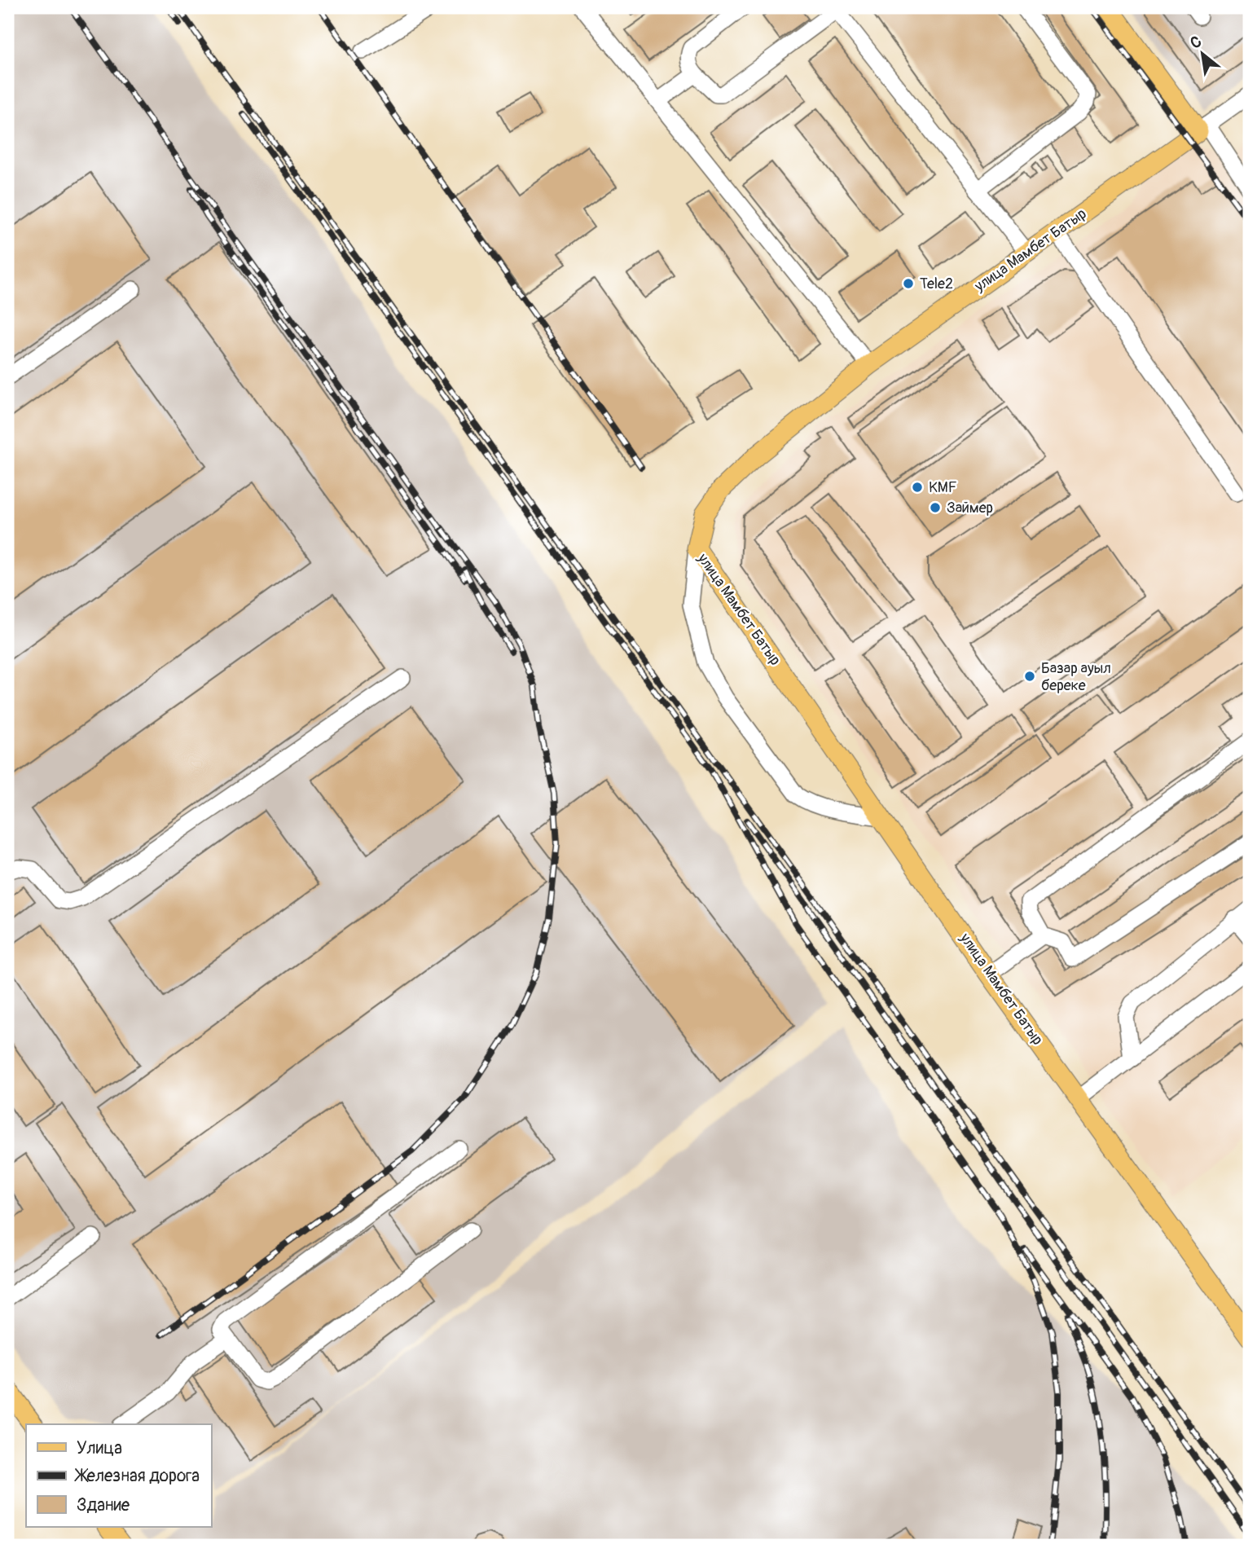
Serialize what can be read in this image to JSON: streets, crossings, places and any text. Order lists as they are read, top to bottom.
{
  "streets": {
    "main road": ["улица Мамбет Батыр"]
  },
  "places": [
    "Tele2",
    "KMF",
    "Займер",
    "Базар ауыл береке"
  ],
  "legend": ["Улица", "Железная дорога", "Здание"],
  "north": "top left"
}
